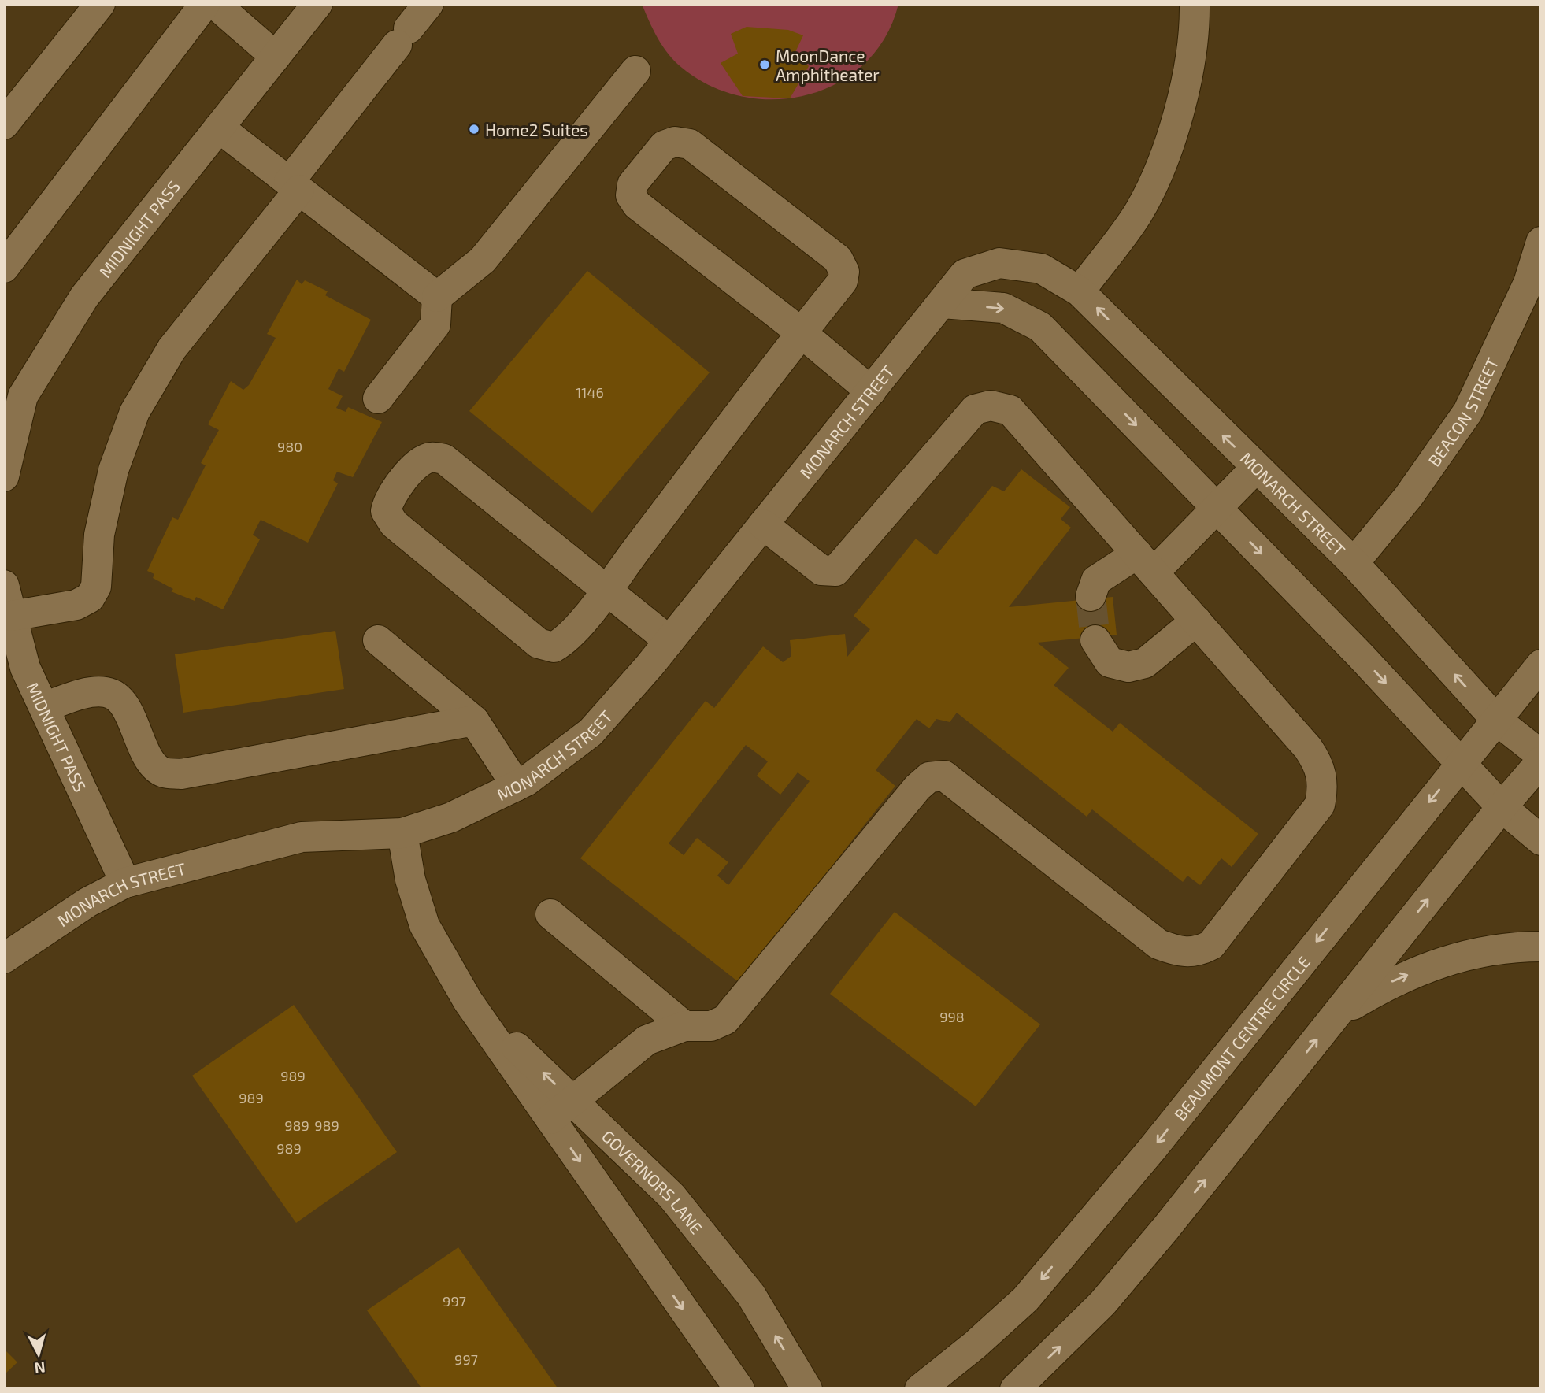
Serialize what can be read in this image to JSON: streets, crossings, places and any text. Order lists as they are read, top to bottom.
{
  "streets": {
    "street": [
      "MIDNIGHT PASS",
      "BEACON STREET",
      "MONARCH STREET",
      "BEAUMONT CENTRE CIRCLE",
      "GOVERNORS LANE"
    ]
  },
  "crossings": [
    ["MIDNIGHT PASS", "MONARCH STREET"],
    ["BEACON STREET", "MONARCH STREET"],
    ["MONARCH STREET", "BEAUMONT CENTRE CIRCLE"],
    ["MONARCH STREET", "GOVERNORS LANE"]
  ],
  "places": ["MoonDance Amphitheater", "Home2 Suites"],
  "house_numbers": [
    "1146",
    "980",
    "998",
    "989",
    "989",
    "989",
    "989",
    "989",
    "997",
    "997"
  ],
  "north": "bottom"
}
